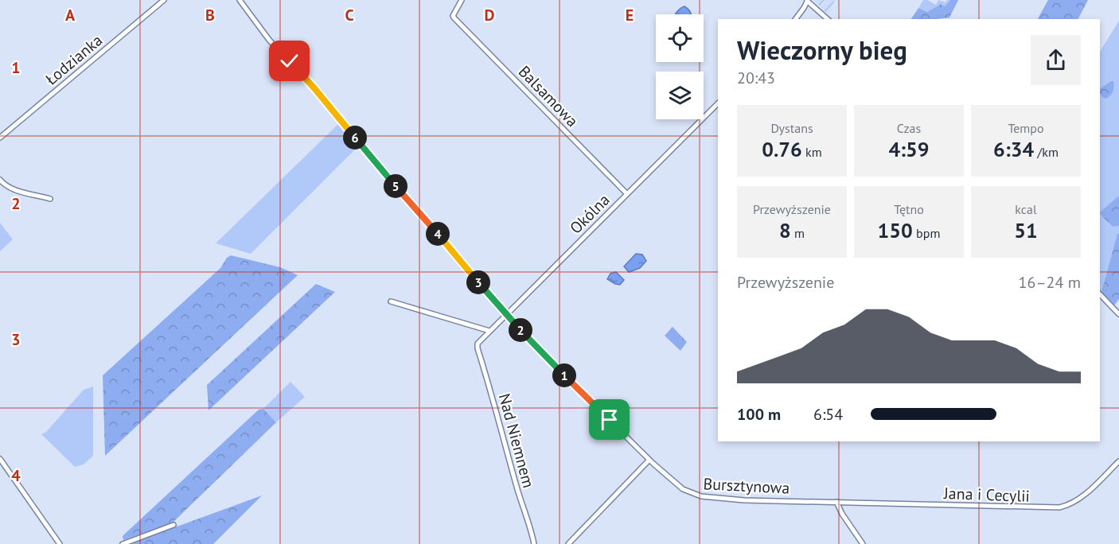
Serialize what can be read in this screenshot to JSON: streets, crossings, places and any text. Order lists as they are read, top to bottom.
{
  "streets": {
    "street": [
      "Łodzianka",
      "Balsamowa",
      "Okólna",
      "Nad Niemnem",
      "Bursztynowa",
      "Jana i Cecylii"
    ]
  },
  "crossings": [
    ["Balsamowa", "Okólna"],
    ["Okólna", "Nad Niemnem"],
    ["Okólna", "Bursztynowa"],
    ["Bursztynowa", "Jana i Cecylii"]
  ],
  "page": {
    "heading": ["Wieczorny bieg", "20:43"],
    "stats": [
      ["Dystans", "0.76 km"],
      ["Czas", "4:59"],
      ["Tempo", "6:34 /km"],
      ["Przewyższenie", "8 m"],
      ["Tętno", "150 bpm"],
      ["kcal", "51"]
    ],
    "pins": [
      "6",
      "5",
      "4",
      "3",
      "2",
      "1"
    ],
    "chart": ["Przewyższenie", "16–24 m"],
    "list": [
      {
        "name": "100 m",
        "note": "6:54"
      }
    ]
  },
  "grid": {
    "columns": [
      "A",
      "B",
      "C",
      "D",
      "E"
    ],
    "rows": [
      "1",
      "2",
      "3",
      "4"
    ]
  }
}
